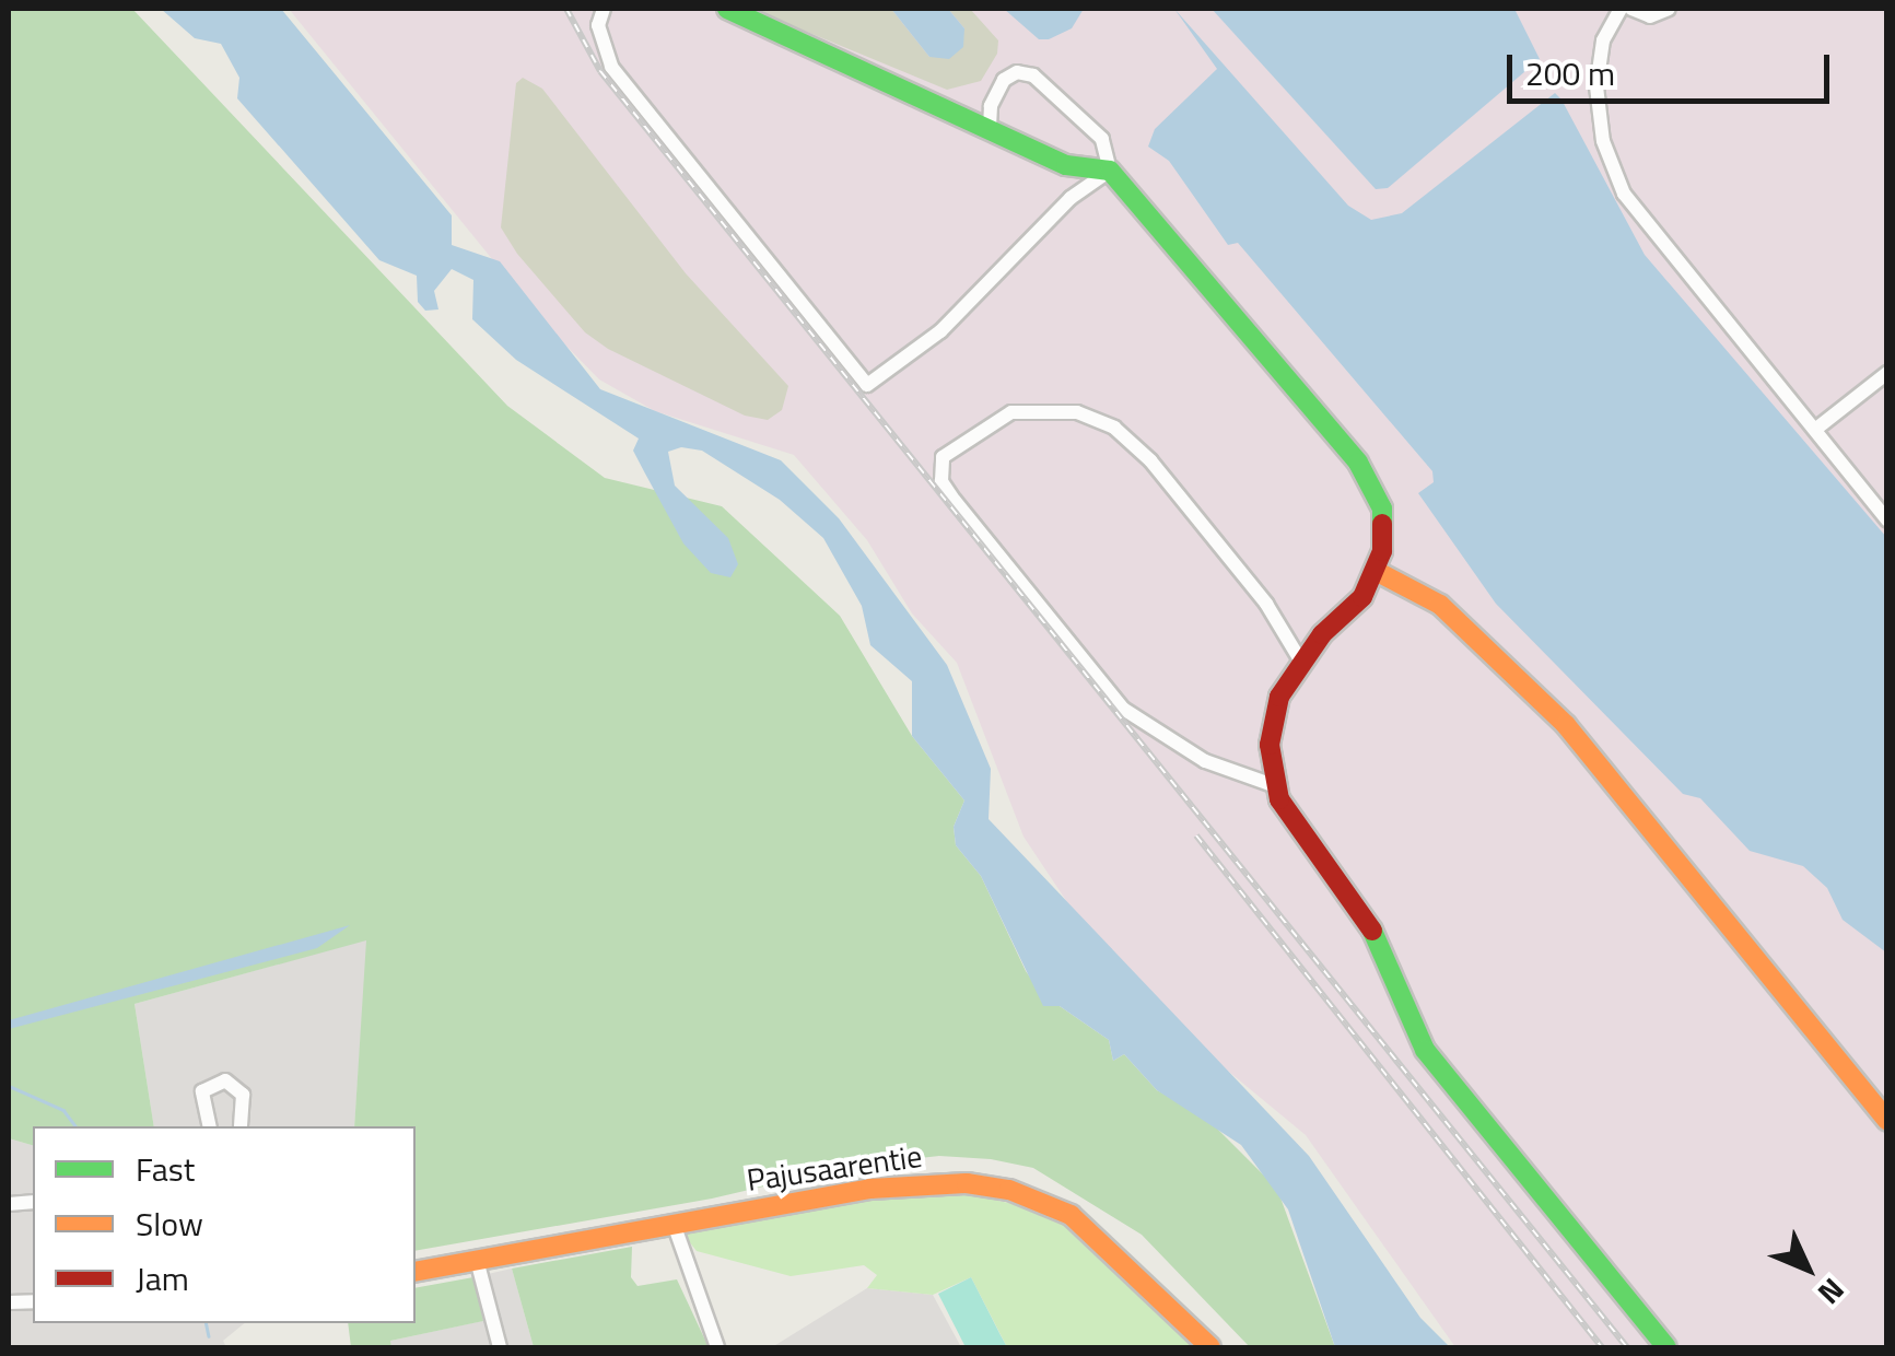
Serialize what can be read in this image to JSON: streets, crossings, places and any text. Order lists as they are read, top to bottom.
{
  "streets": {
    "street": ["Pajusaarentie"]
  },
  "legend": ["Fast", "Slow", "Jam"],
  "scale_bar": "200 m",
  "north": "bottom right"
}
